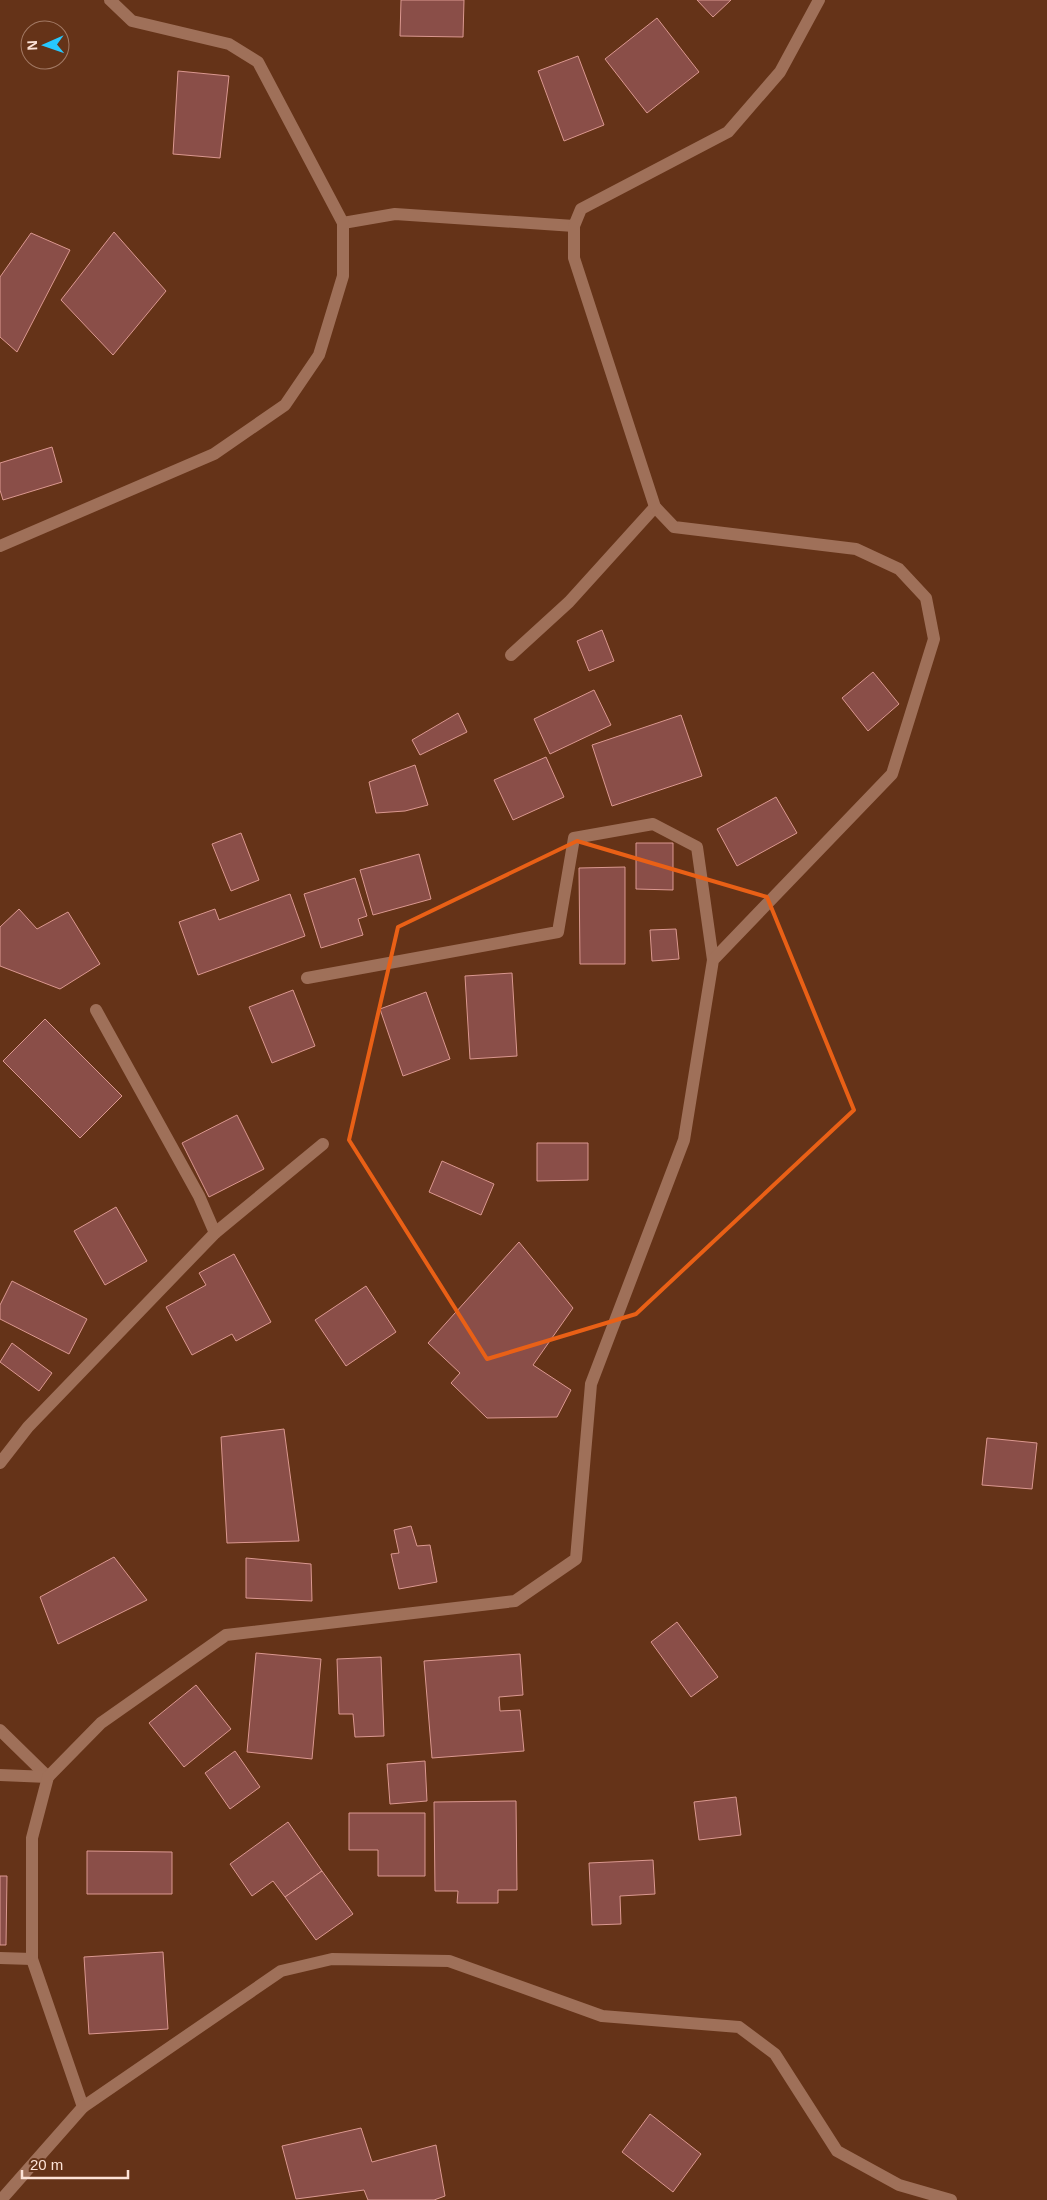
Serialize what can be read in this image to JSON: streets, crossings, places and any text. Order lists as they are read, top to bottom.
{
  "scale_bar": "20 m",
  "north": "left"
}
